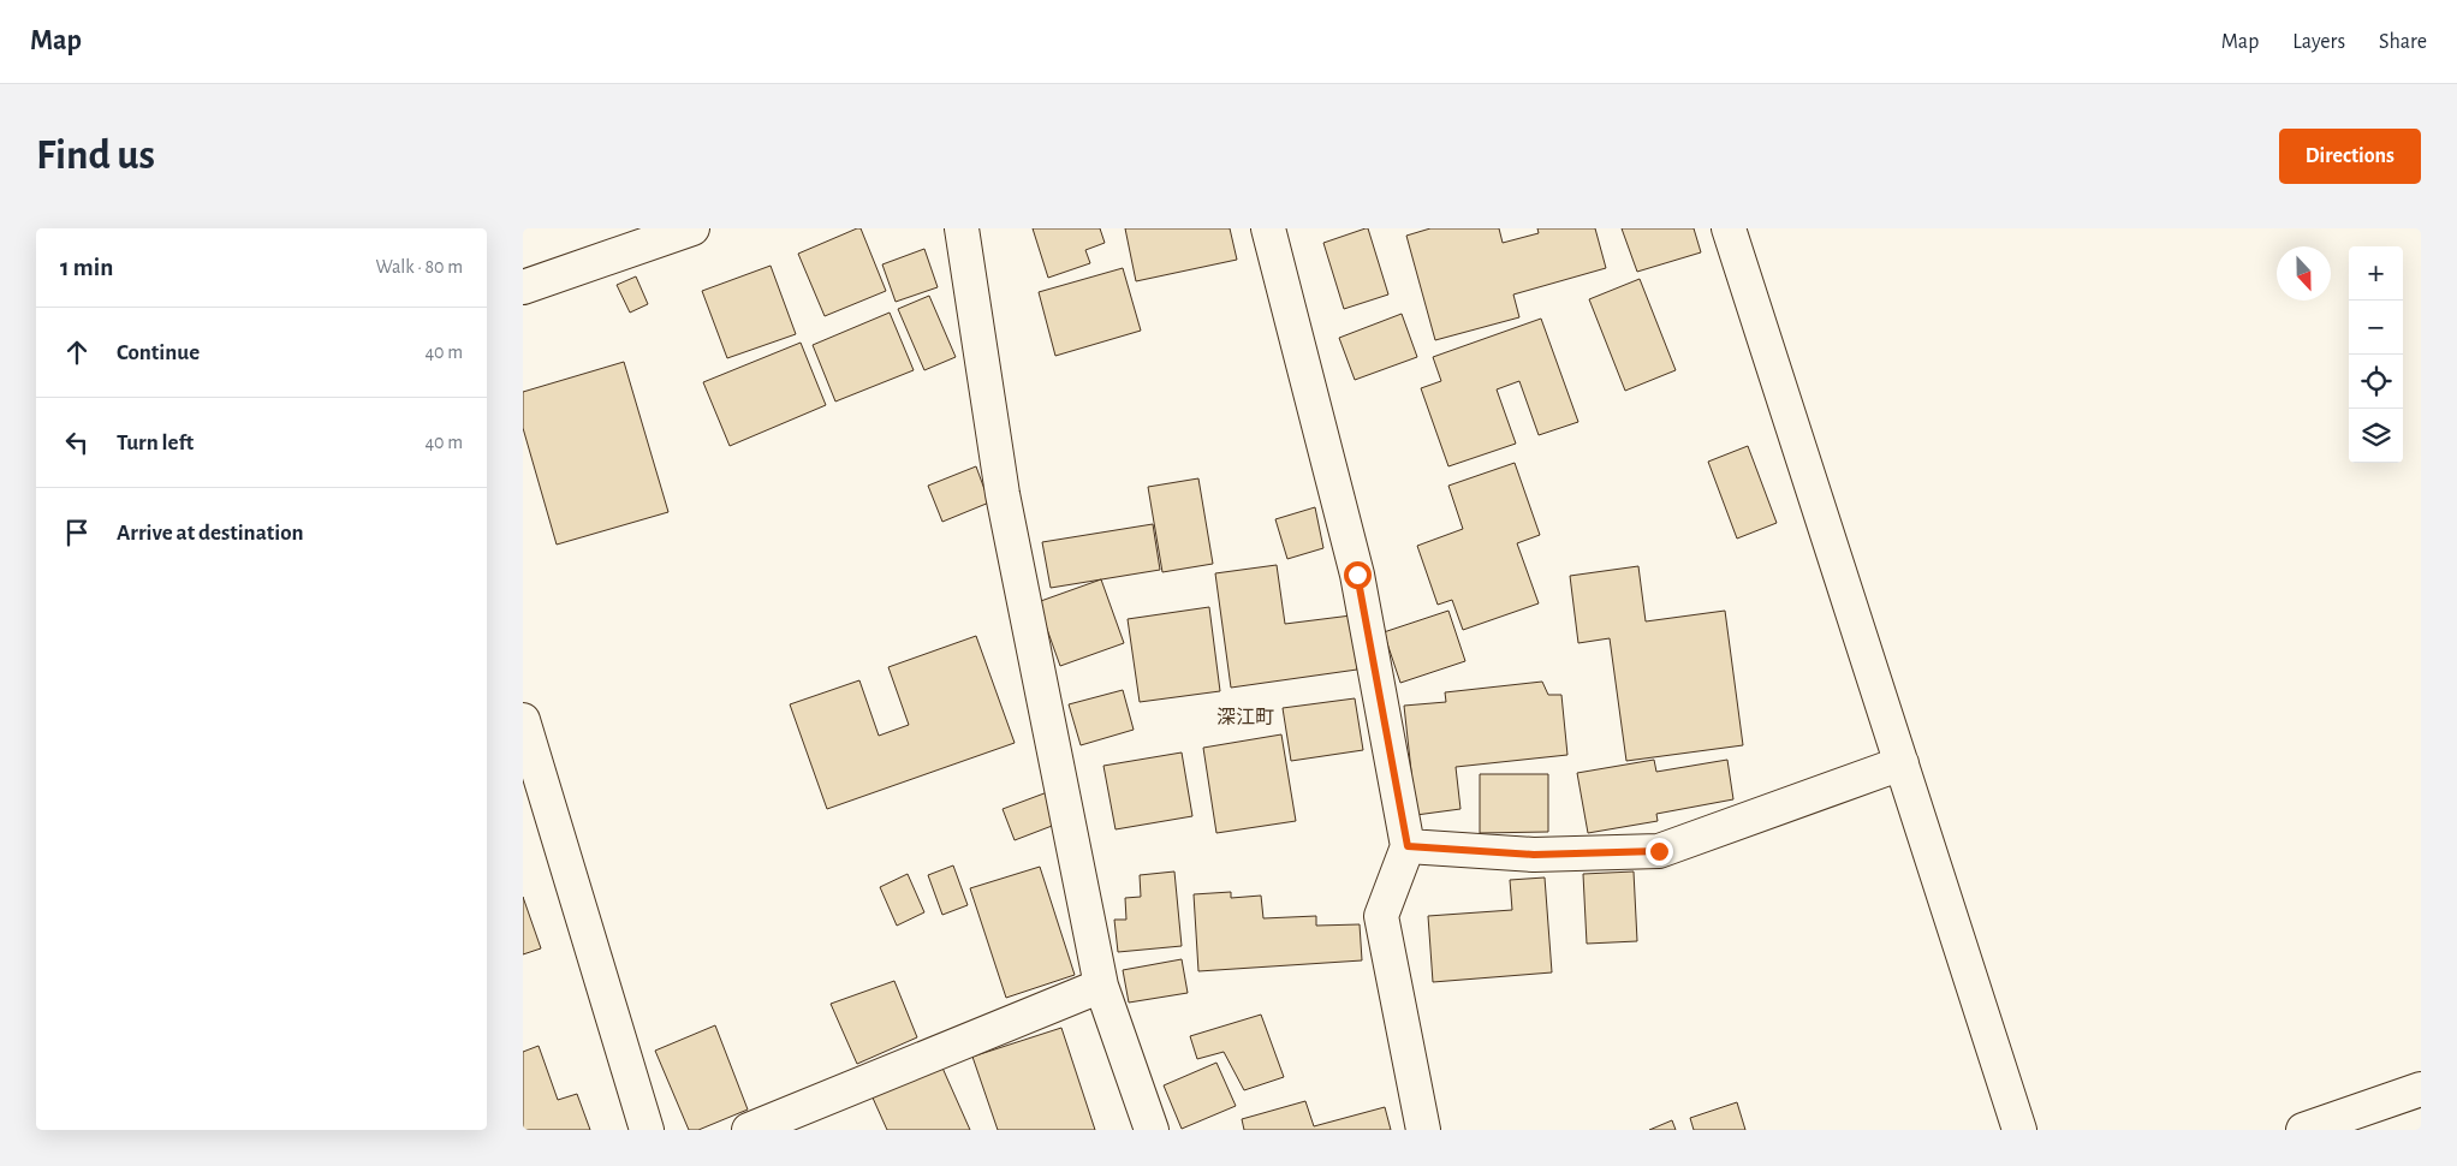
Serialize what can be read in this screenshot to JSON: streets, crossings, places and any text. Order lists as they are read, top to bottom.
{
  "districts": ["深江町"],
  "north": "bottom",
  "page": {
    "header": "Map",
    "nav": ["Map", "Layers", "Share"],
    "buttons": "Directions",
    "title": "Find us",
    "heading": ["1 min", "Walk · 80 m"],
    "map_buttons": ["+", "−"],
    "list": [
      ["Continue", "40 m"],
      ["Turn left", "40 m"],
      "Arrive at destination"
    ]
  }
}
